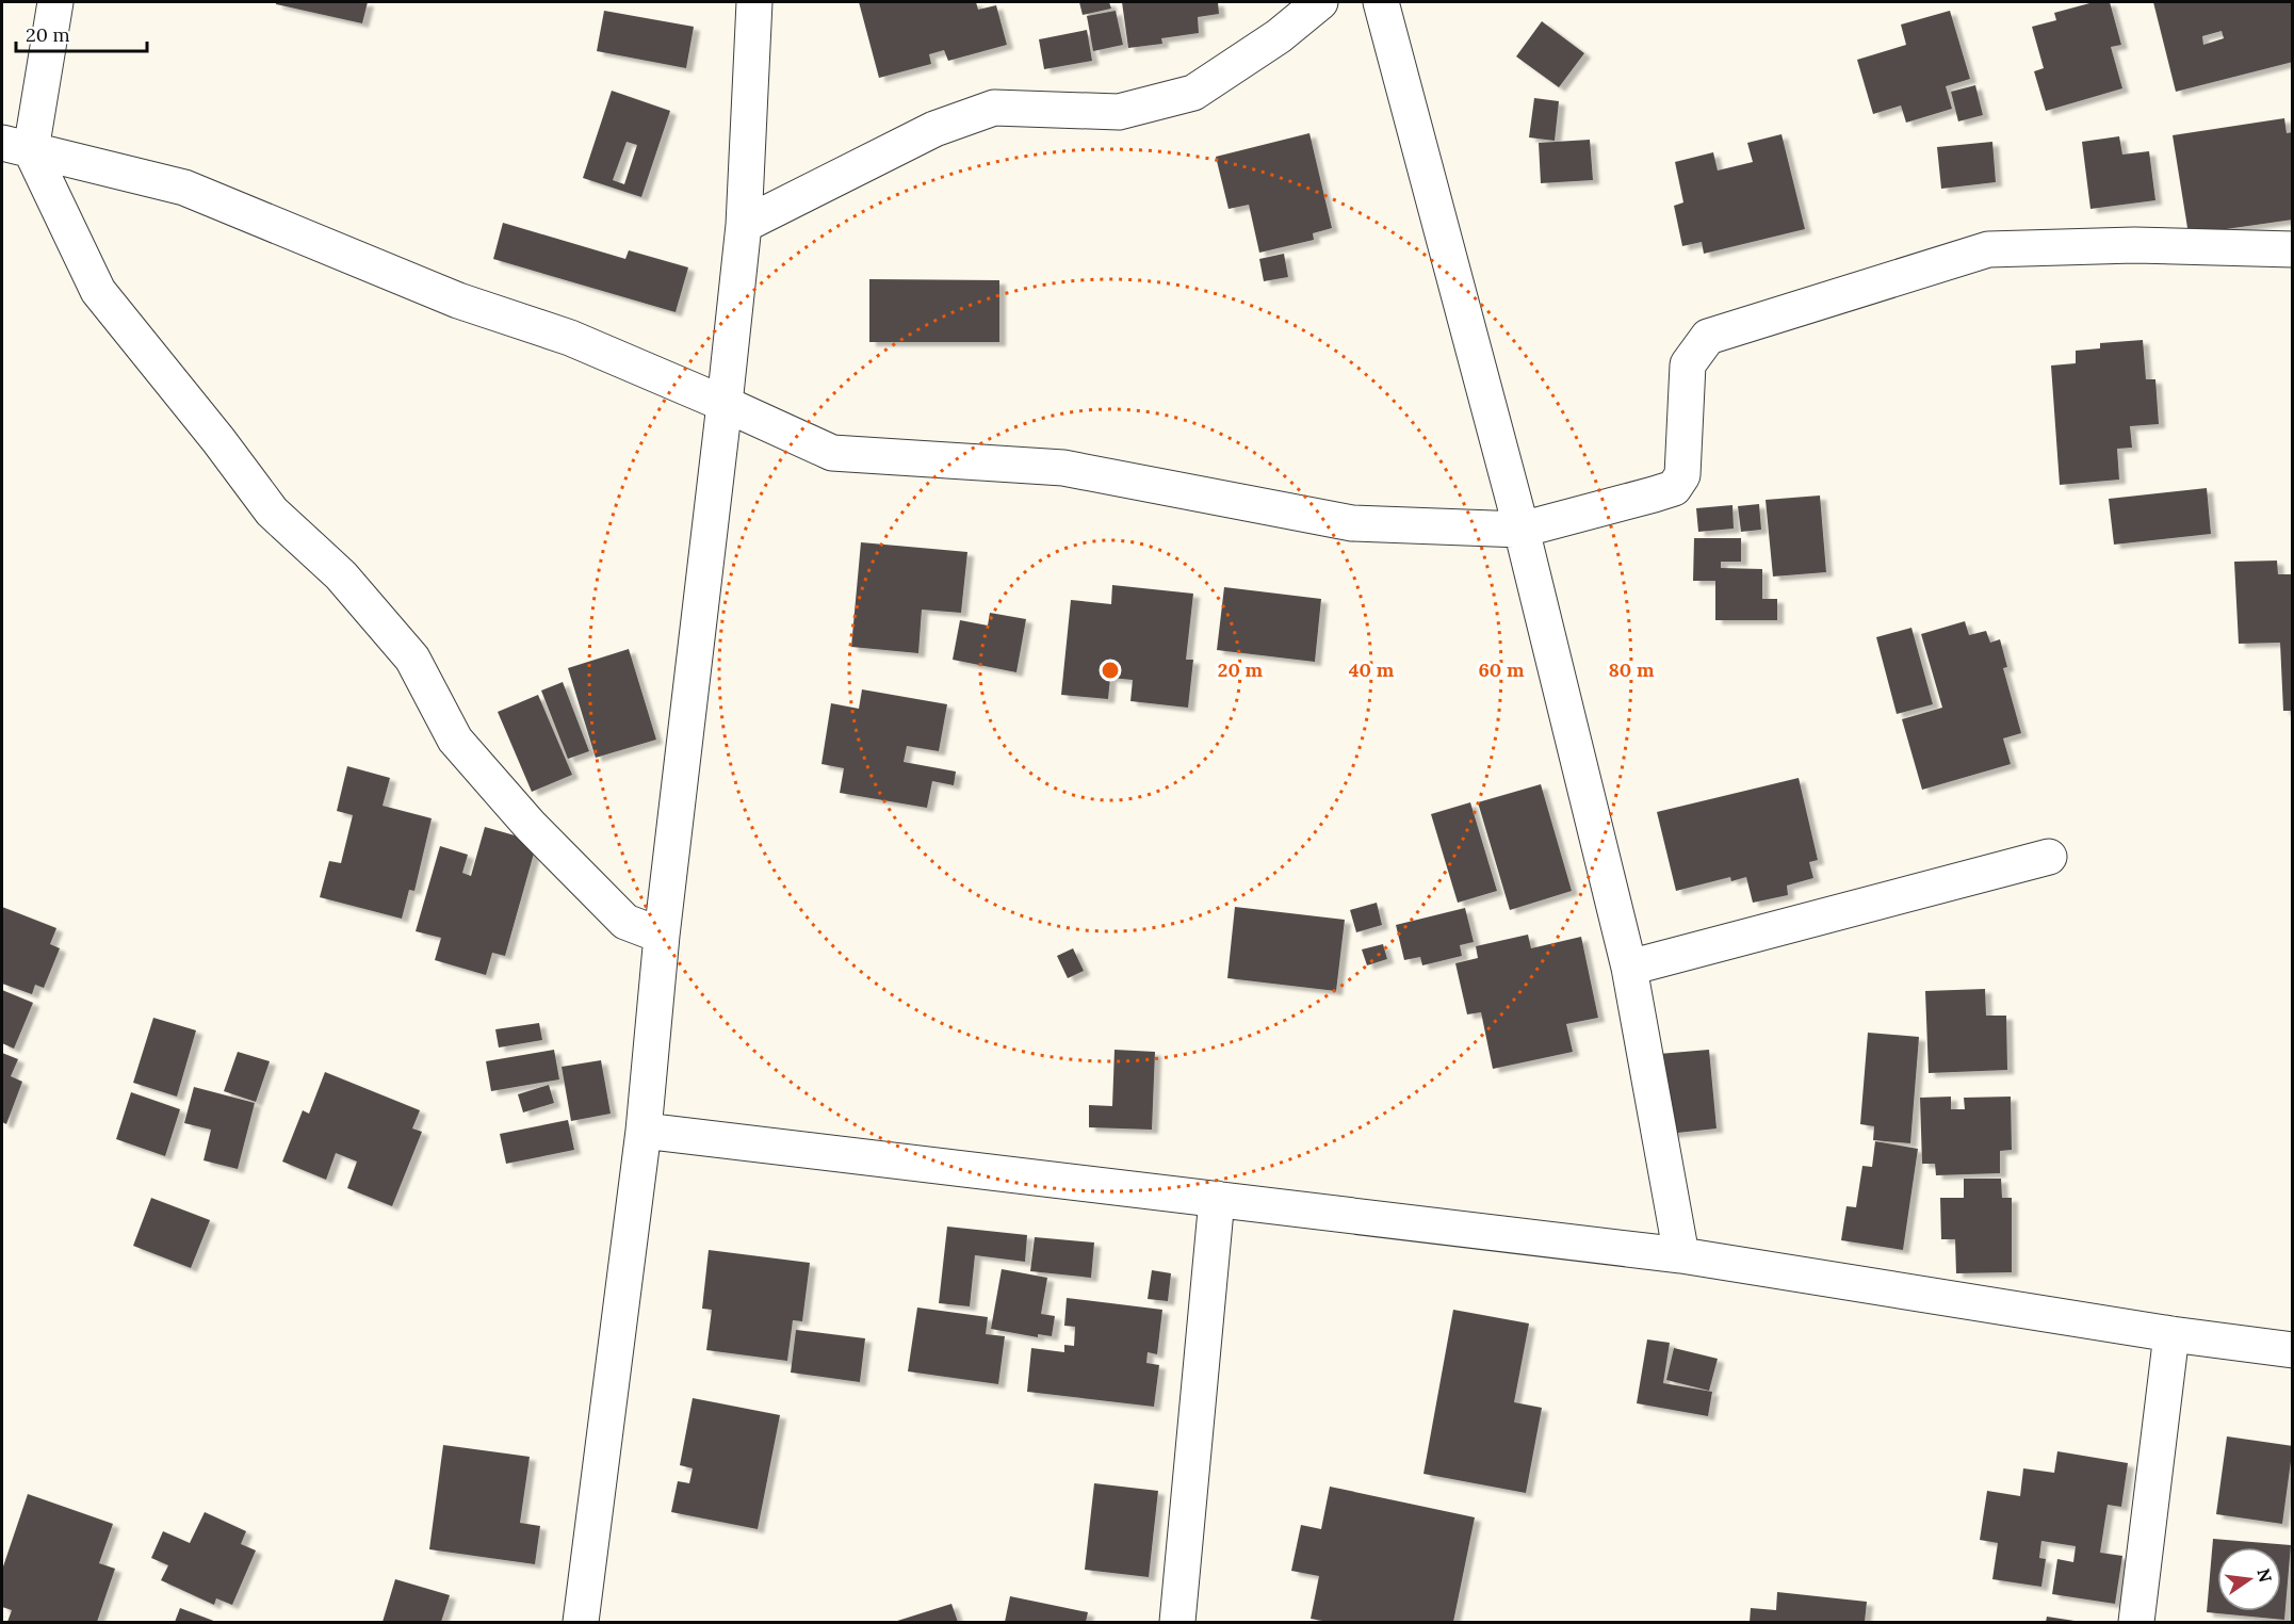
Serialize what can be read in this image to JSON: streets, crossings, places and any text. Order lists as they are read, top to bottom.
{
  "scale_bar": "20 m",
  "north": "right",
  "rings": [
    "20 m",
    "40 m",
    "60 m",
    "80 m"
  ]
}
